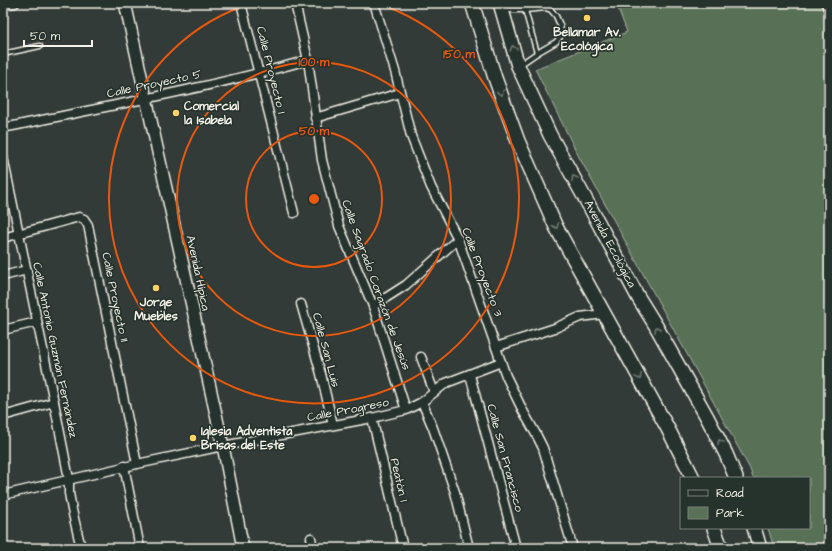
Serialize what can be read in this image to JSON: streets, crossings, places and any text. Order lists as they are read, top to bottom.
{
  "streets": {
    "main road": ["Avenida Ecológica"],
    "street": [
      "Calle Proyecto 1",
      "Calle Proyecto 5",
      "Calle Proyecto 3",
      "Avenida Hípica",
      "Calle Sagrado Corazón de Jesús",
      "Calle Proyecto 11",
      "Calle Antonio Guzmán Fernández",
      "Calle San Luis",
      "Calle Progreso",
      "Calle San Francisco",
      "Peatón 1"
    ]
  },
  "crossings": [
    ["Calle Proyecto 1", "Calle Proyecto 5"],
    ["Calle Proyecto 5", "Avenida Hípica"],
    ["Calle Proyecto 5", "Calle Sagrado Corazón de Jesús"],
    ["Calle Proyecto 3", "Calle Progreso"],
    ["Avenida Hípica", "Calle Progreso"],
    ["Calle Sagrado Corazón de Jesús", "Calle Progreso"],
    ["Calle Proyecto 11", "Calle Antonio Guzmán Fernández"],
    ["Calle Proyecto 11", "Calle Progreso"],
    ["Calle Antonio Guzmán Fernández", "Calle Progreso"],
    ["Calle San Luis", "Calle Progreso"],
    ["Calle Progreso", "Calle San Francisco"],
    ["Calle Progreso", "Peatón 1"]
  ],
  "places": [
    "Bellamar Av. Ecológica",
    "Comercial la Isabela",
    "Jorge Muebles",
    "Iglesia Adventista Brisas del Este"
  ],
  "legend": ["Road", "Park"],
  "scale_bar": "50 m",
  "rings": ["150 m", "100 m", "50 m"]
}
